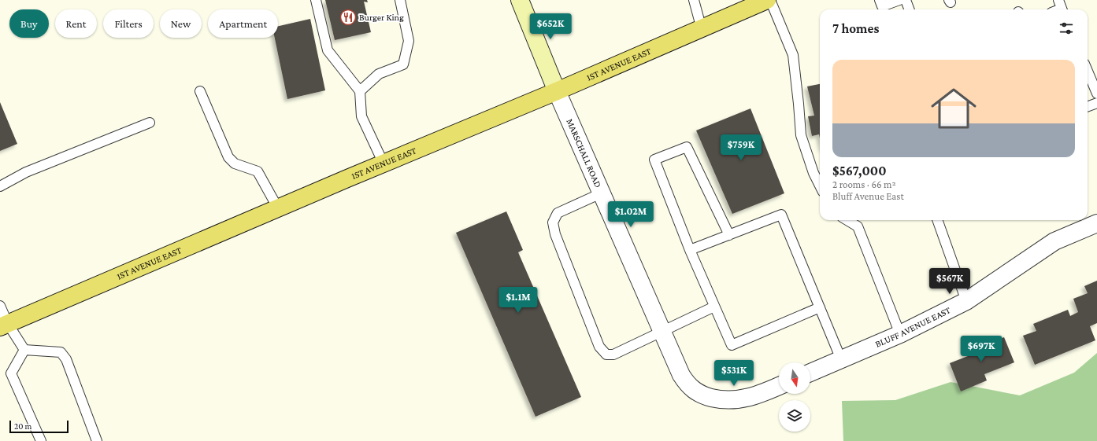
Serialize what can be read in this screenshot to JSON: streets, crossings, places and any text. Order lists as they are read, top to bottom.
{
  "streets": {
    "main road": ["1ST AVENUE EAST", "MARSCHALL ROAD"],
    "street": ["BLUFF AVENUE EAST"]
  },
  "crossings": [
    ["1ST AVENUE EAST", "MARSCHALL ROAD"]
  ],
  "places": {
    "restaurant": ["Burger King"]
  },
  "scale_bar": "20 m",
  "north": "bottom",
  "page": {
    "chip": [
      "Buy",
      "Rent",
      "Filters",
      "New",
      "Apartment"
    ],
    "heading": "7 homes",
    "price": [
      "$652K",
      "$759K",
      "$1.02M",
      "$567K",
      "$1.1M",
      "$697K",
      "$531K"
    ],
    "list": [
      {
        "name": "$567,000",
        "note": "2 rooms · 66 m² · Bluff Avenue East"
      }
    ],
    "scale": "20 m"
  }
}
